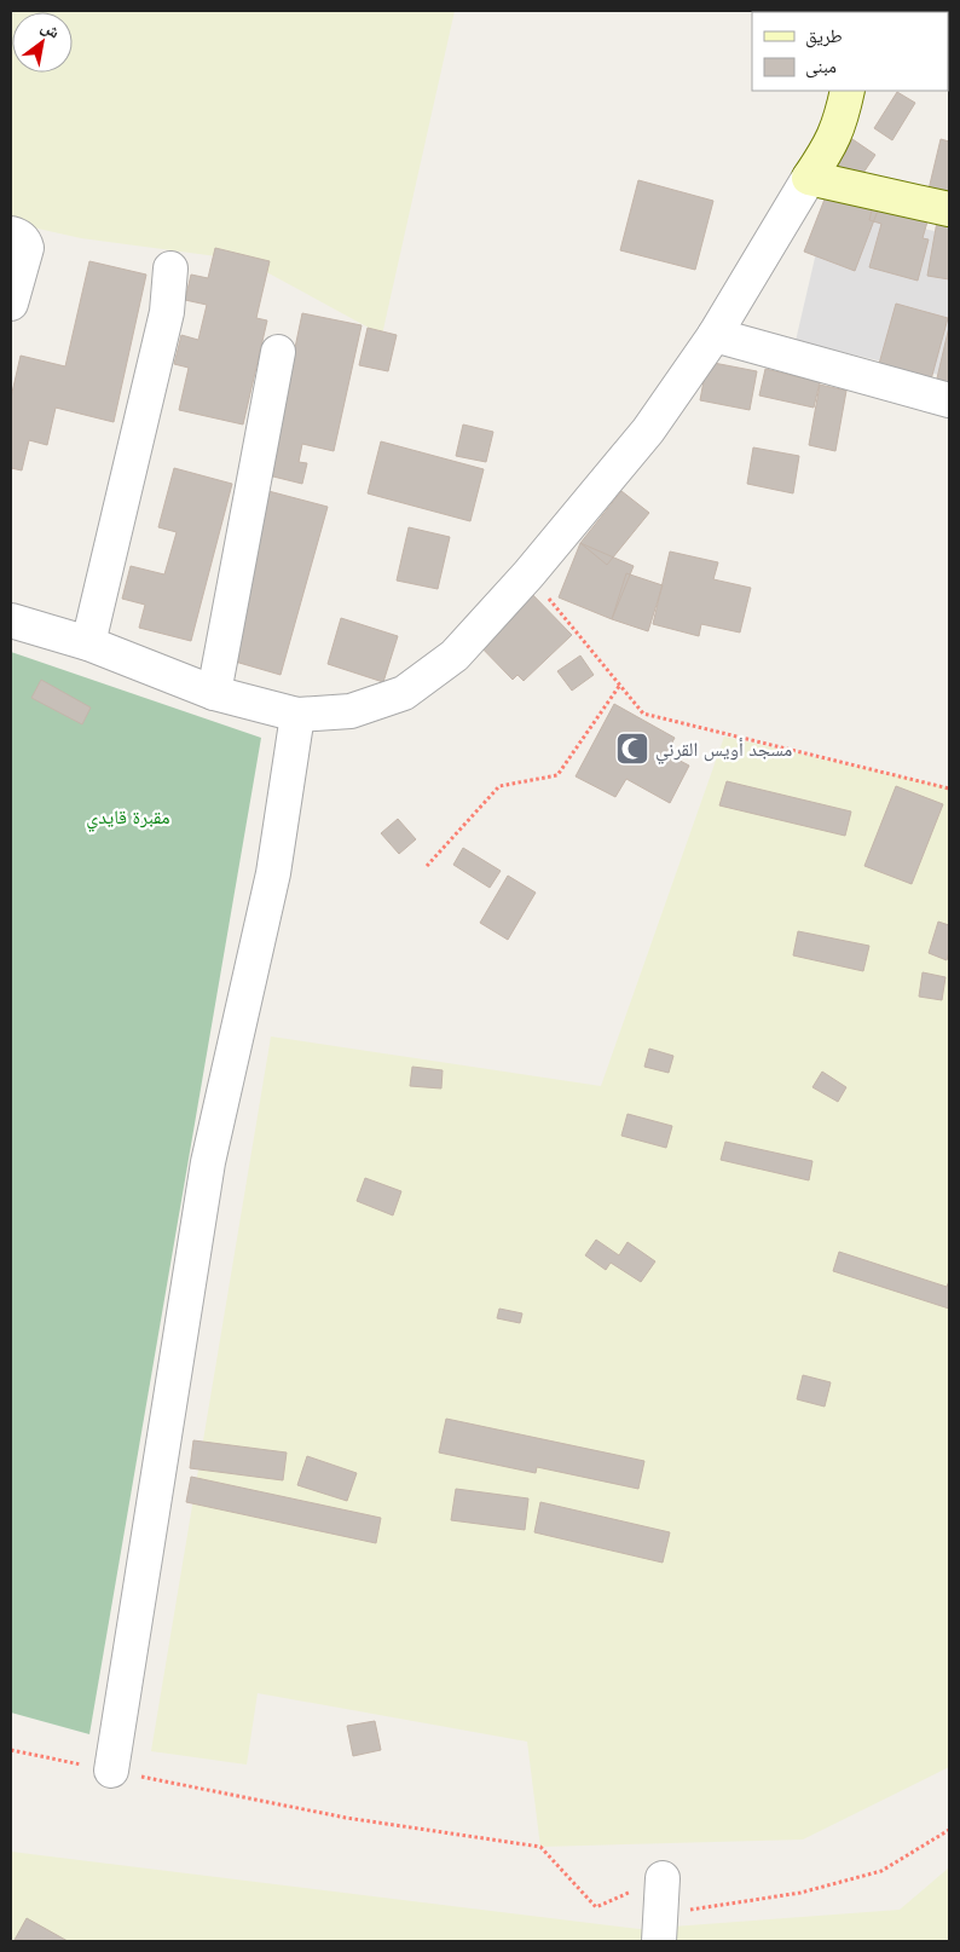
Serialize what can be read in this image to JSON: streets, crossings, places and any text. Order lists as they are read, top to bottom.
{
  "parks": ["مقبرة قايدي"],
  "places": {
    "mosque": ["مسجد أويس القرني"]
  },
  "legend": ["طريق", "مبنى"],
  "north": "top right"
}
